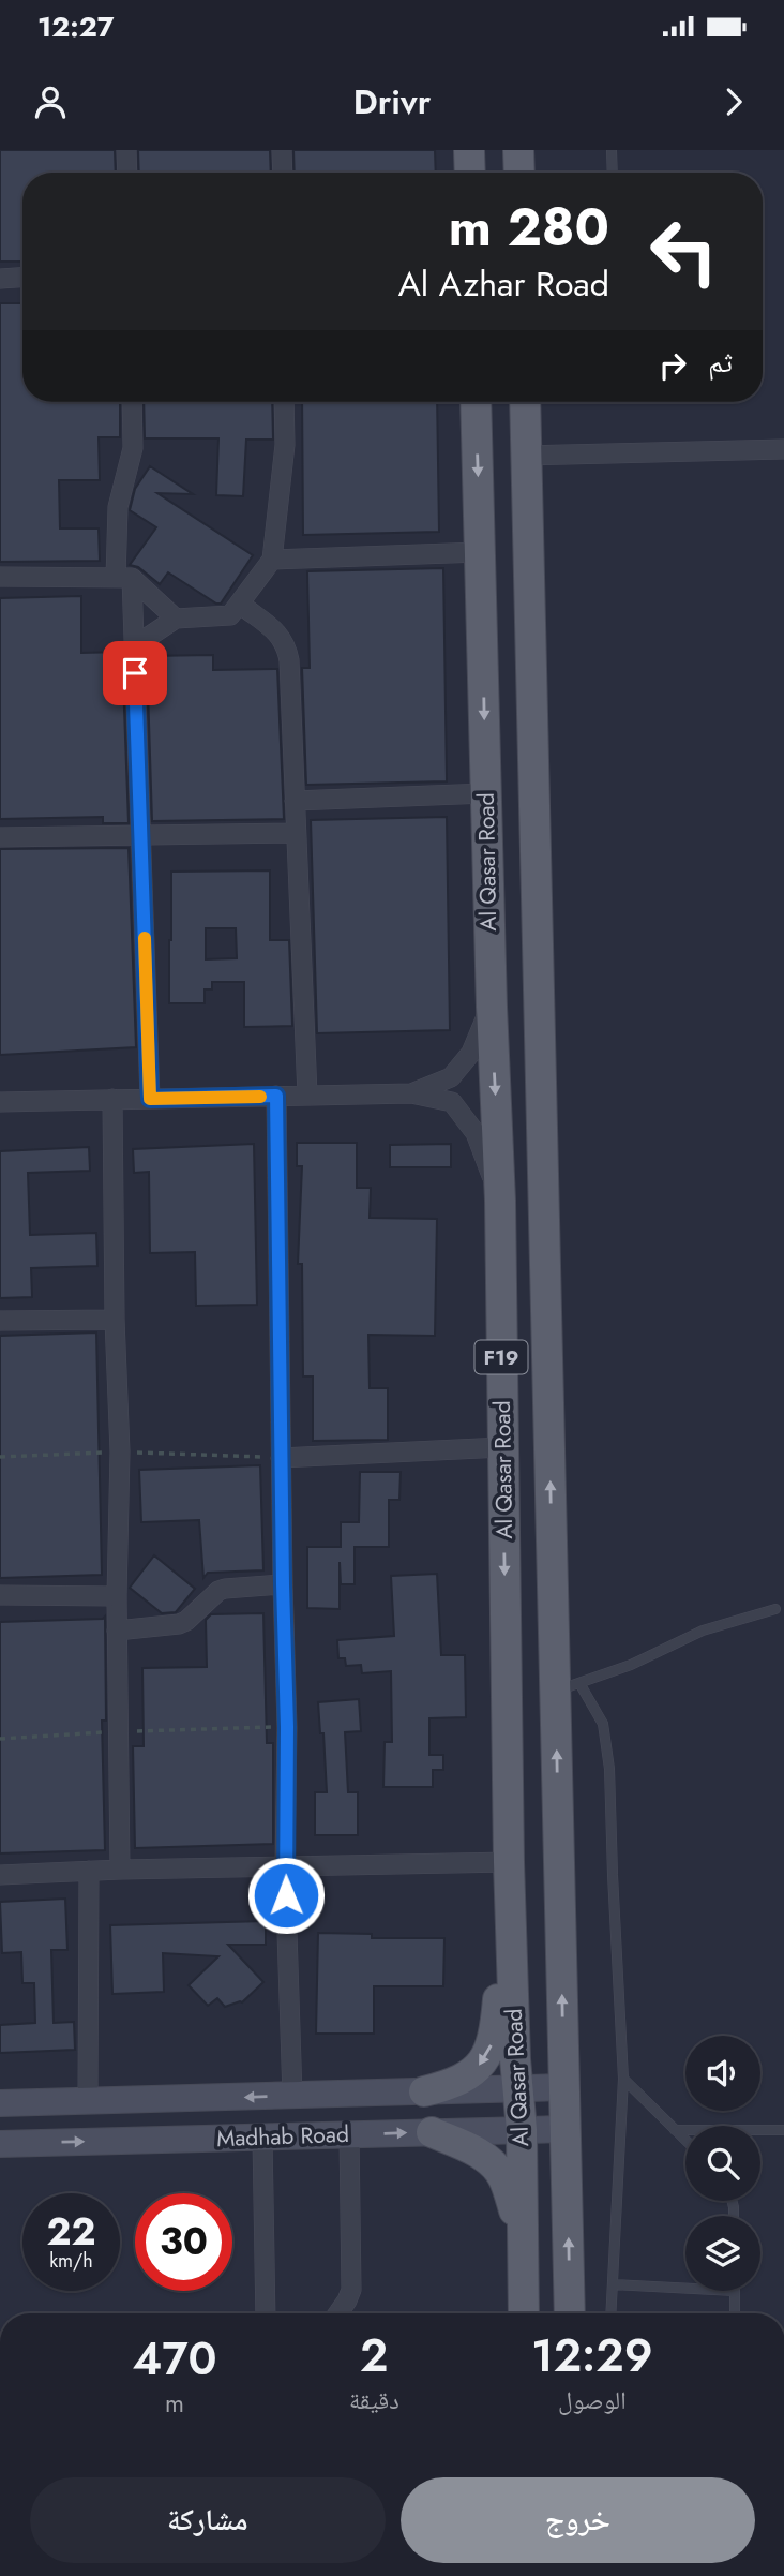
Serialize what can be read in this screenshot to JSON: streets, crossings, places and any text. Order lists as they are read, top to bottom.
{
  "streets": {
    "main road": ["Al Qasar Road", "F19", "Madhab Road"]
  },
  "crossings": [
    ["Al Qasar Road", "Madhab Road"]
  ],
  "page": {
    "status": "12:27",
    "header": "Drivr",
    "turn": ["280 m", "Al Azhar Road"],
    "then": "ثم",
    "speed": "22 km/h",
    "limit": "30",
    "eta": [
      "12:29",
      "الوصول",
      "2",
      "دقيقة",
      "470",
      "m"
    ],
    "buttons": ["خروج", "مشاركة"]
  }
}
